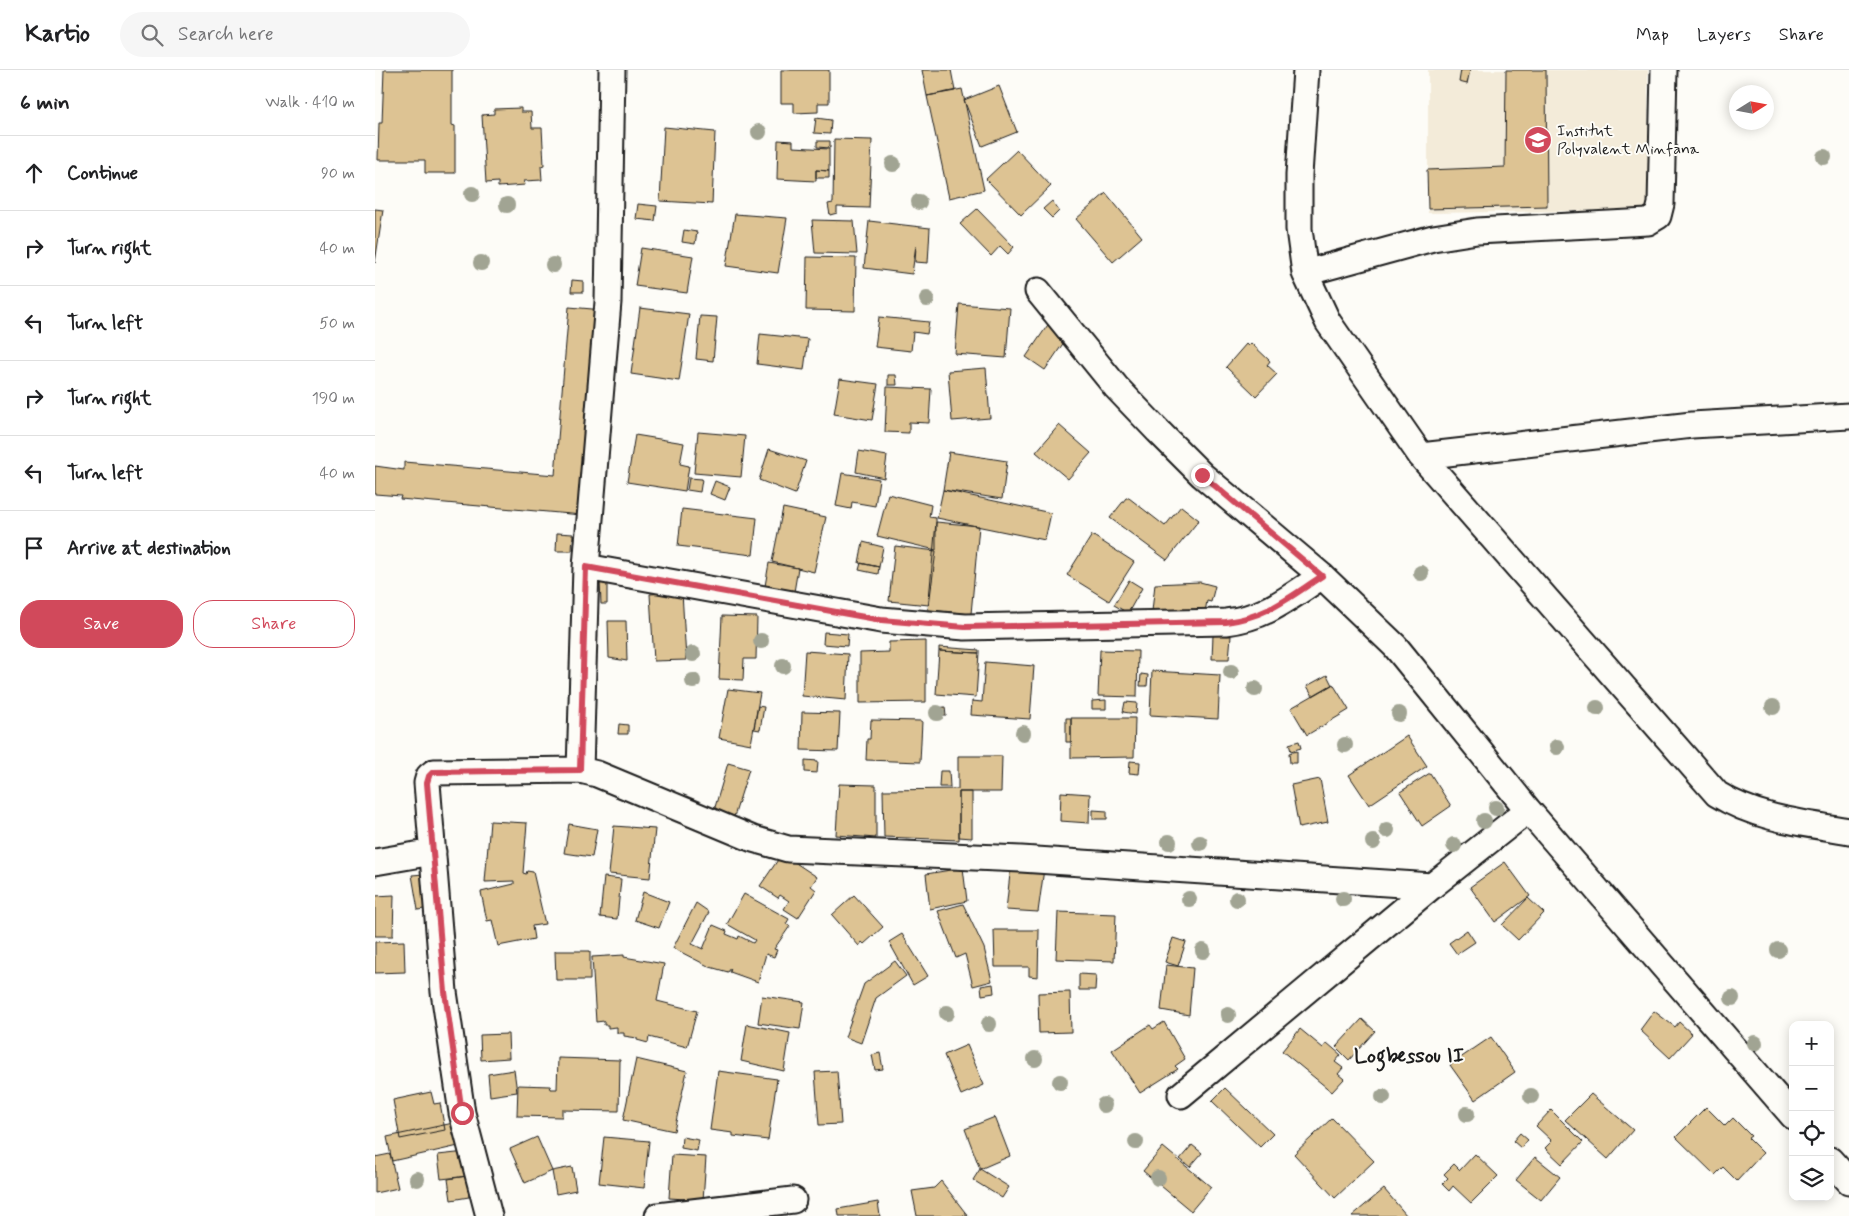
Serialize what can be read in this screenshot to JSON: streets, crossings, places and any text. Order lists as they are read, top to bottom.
{
  "districts": ["Logbessou II"],
  "places": {
    "school or university": ["Institut Polyvalent Minfana"]
  },
  "north": "right",
  "page": {
    "header": "Kartio",
    "search": "Search here",
    "nav": ["Map", "Layers", "Share"],
    "heading": ["6 min", "Walk · 410 m"],
    "list": [
      ["Continue", "90 m"],
      ["Turn right", "40 m"],
      ["Turn left", "50 m"],
      ["Turn right", "190 m"],
      ["Turn left", "40 m"],
      "Arrive at destination"
    ],
    "buttons": ["Save", "Share"],
    "map_buttons": ["+", "−"]
  }
}
